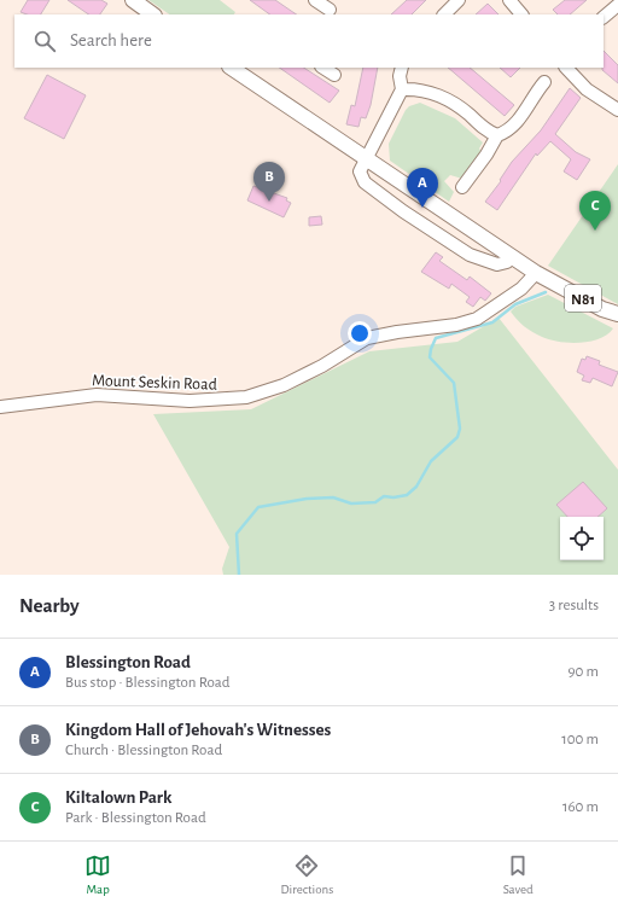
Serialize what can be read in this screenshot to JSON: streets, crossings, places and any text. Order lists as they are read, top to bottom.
{
  "streets": {
    "main road": ["N81"],
    "street": ["Mount Seskin Road"]
  },
  "crossings": [
    ["N81", "Mount Seskin Road"]
  ],
  "page": {
    "search": "Search here",
    "pins": ["B", "A", "C"],
    "heading": ["Nearby", "3 results"],
    "list": [
      {
        "mark": "A",
        "name": "Blessington Road",
        "note": "Bus stop · Blessington Road",
        "value": "90 m"
      },
      {
        "mark": "B",
        "name": "Kingdom Hall of Jehovah's Witnesses",
        "note": "Church · Blessington Road",
        "value": "100 m"
      },
      {
        "mark": "C",
        "name": "Kiltalown Park",
        "note": "Park · Blessington Road",
        "value": "160 m"
      }
    ],
    "nav": ["Map", "Directions", "Saved"]
  }
}
